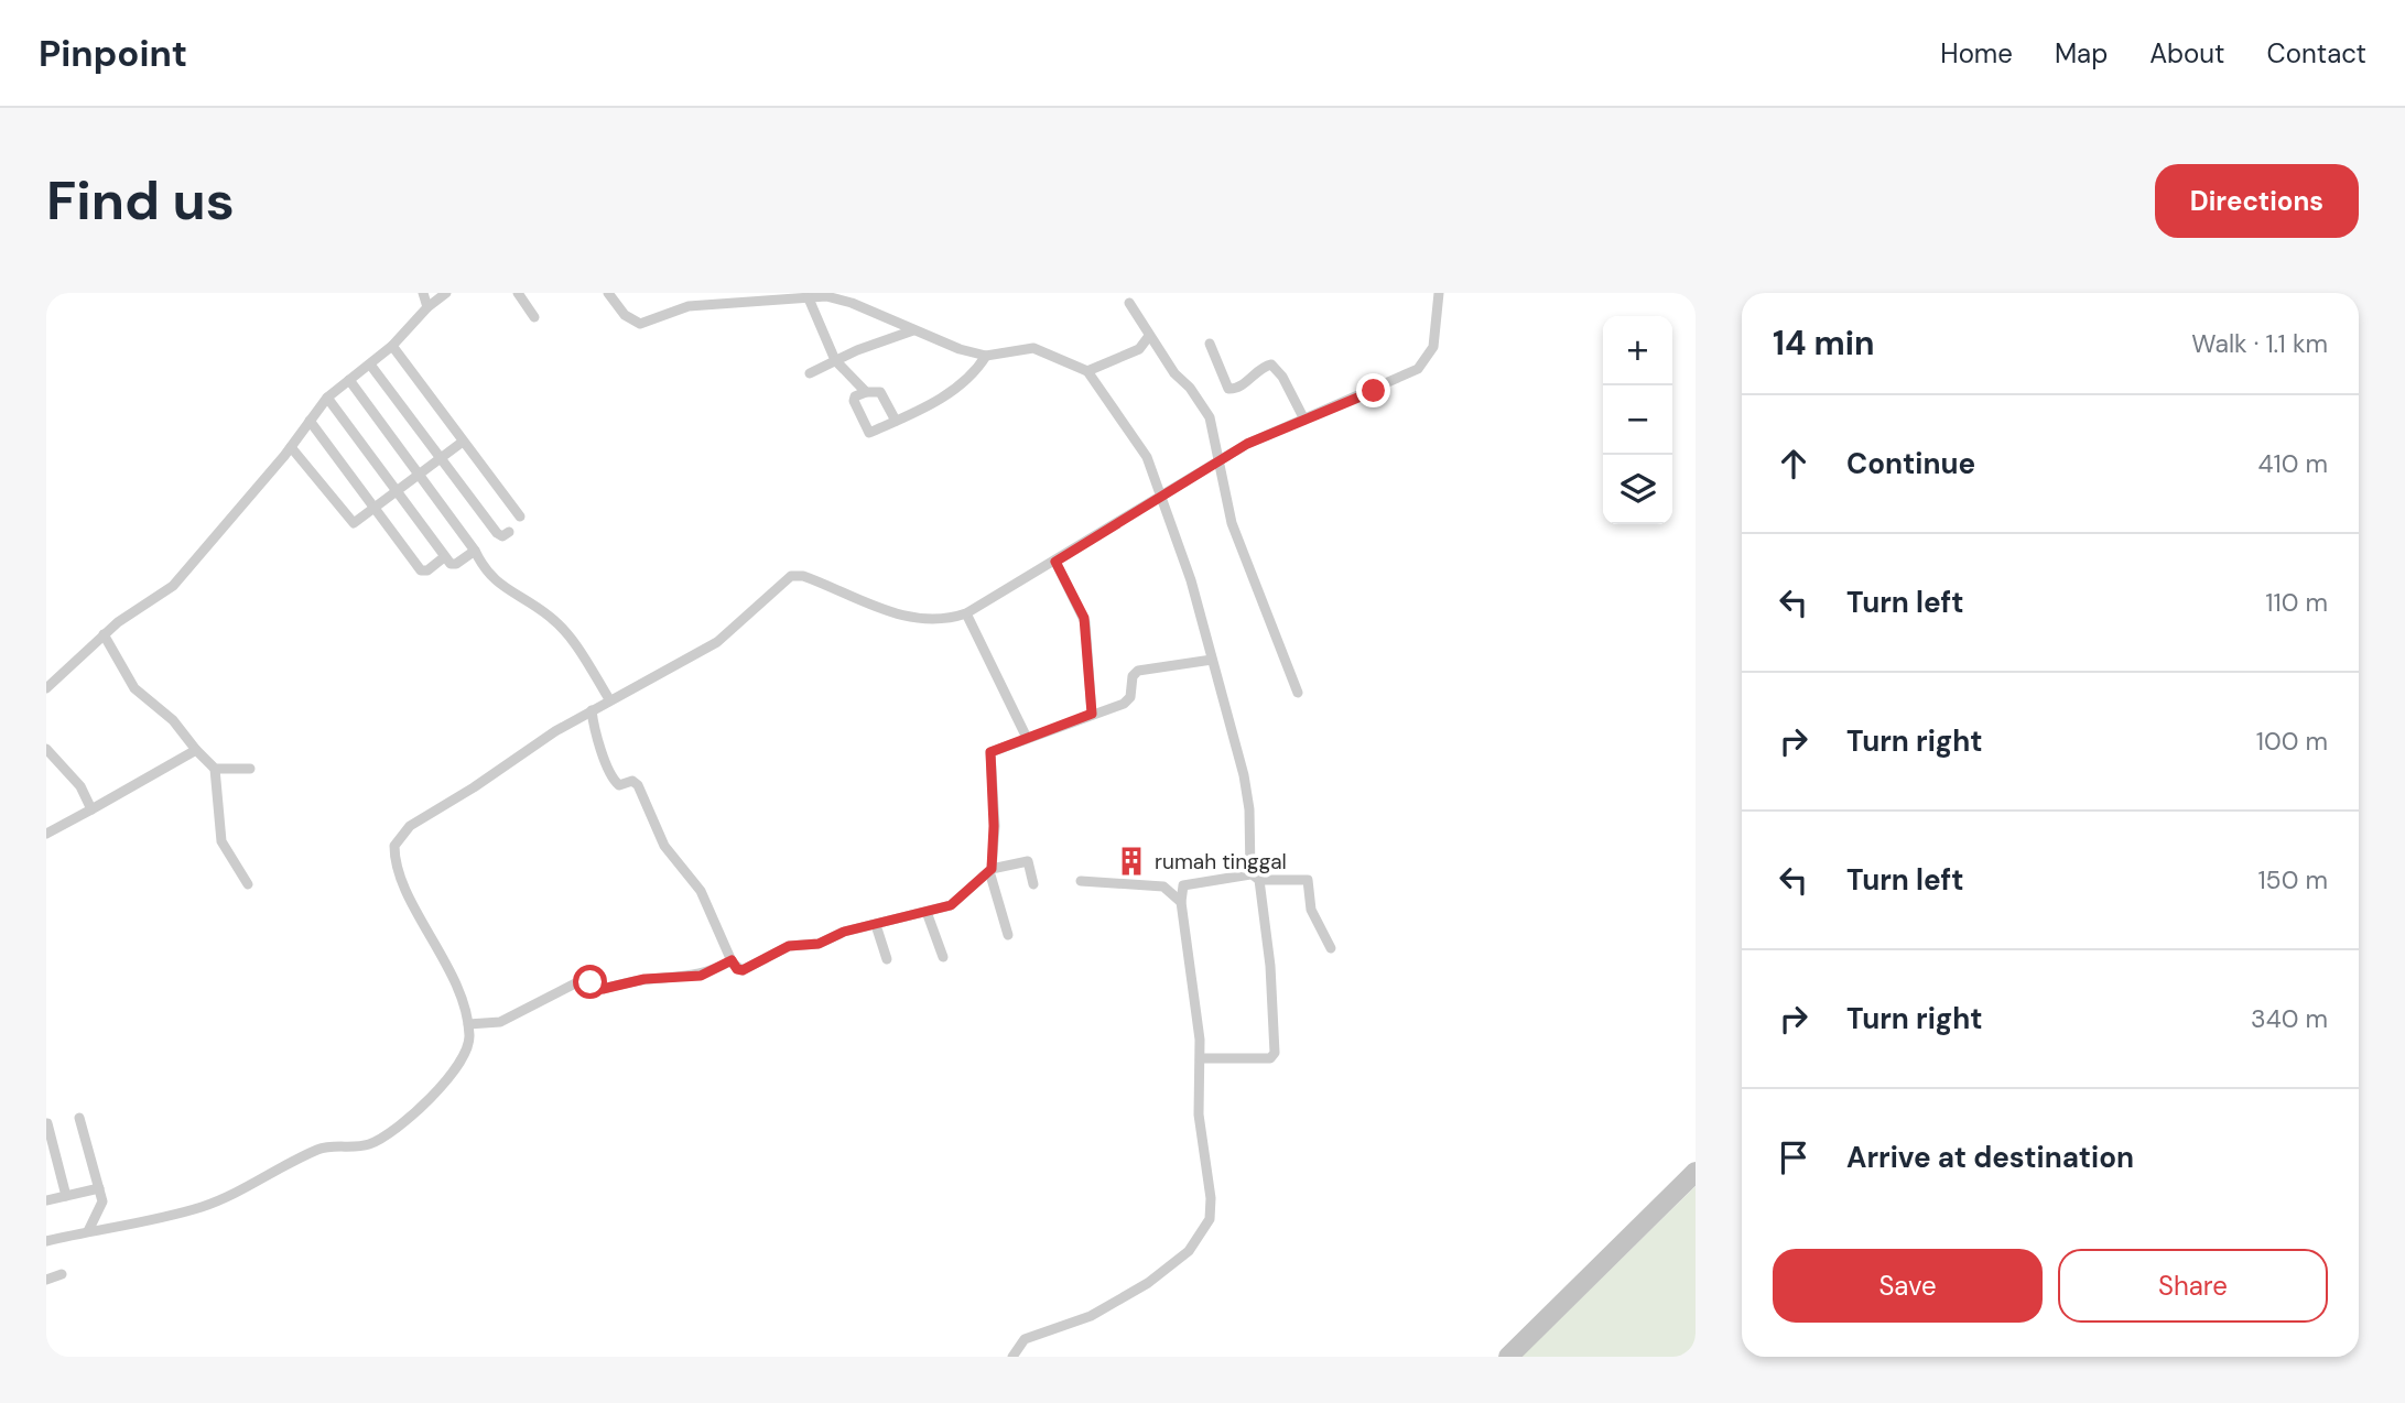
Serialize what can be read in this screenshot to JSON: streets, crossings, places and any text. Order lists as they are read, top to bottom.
{
  "places": {
    "building": ["rumah tinggal"]
  },
  "page": {
    "header": "Pinpoint",
    "nav": [
      "Home",
      "Map",
      "About",
      "Contact"
    ],
    "buttons": [
      "Directions",
      ["Save", "Share"]
    ],
    "title": "Find us",
    "heading": ["14 min", "Walk · 1.1 km"],
    "map_buttons": ["+", "−"],
    "list": [
      ["Continue", "410 m"],
      ["Turn left", "110 m"],
      ["Turn right", "100 m"],
      ["Turn left", "150 m"],
      ["Turn right", "340 m"],
      "Arrive at destination"
    ]
  }
}
